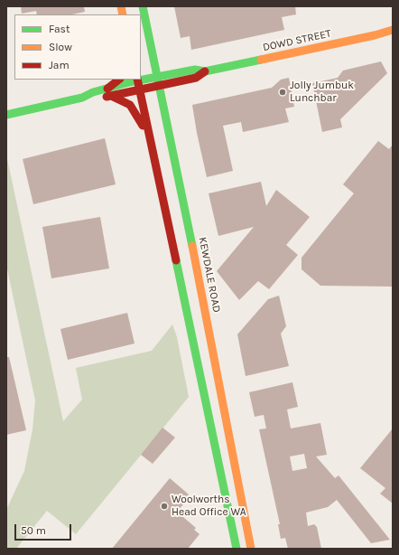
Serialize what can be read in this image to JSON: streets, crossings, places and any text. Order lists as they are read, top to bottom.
{
  "streets": {
    "main road": ["DOWD STREET", "KEWDALE ROAD"]
  },
  "crossings": [
    ["DOWD STREET", "KEWDALE ROAD"]
  ],
  "places": ["Jolly Jumbuk Lunchbar", "Woolworths Head Office WA"],
  "legend": ["Fast", "Slow", "Jam"],
  "scale_bar": "50 m"
}
